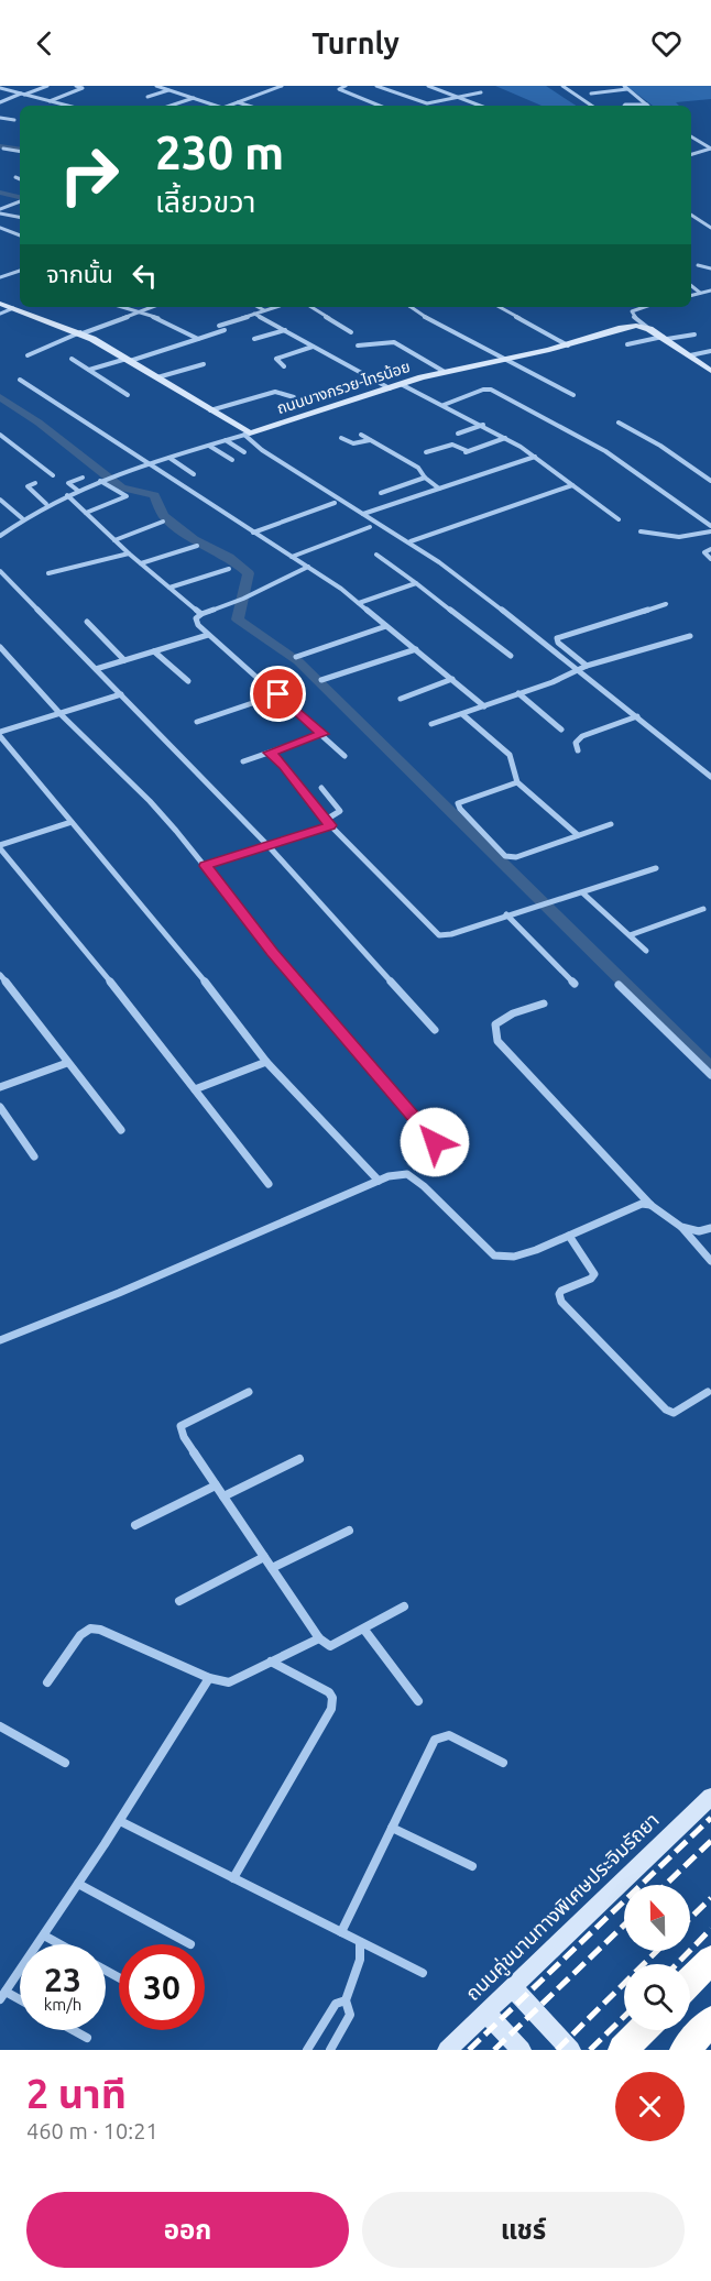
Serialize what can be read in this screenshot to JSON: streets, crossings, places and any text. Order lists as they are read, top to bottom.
{
  "streets": {
    "main road": ["ถนนบางกรวย-ไทรน้อย", "ถนนคู่ขนานทางพิเศษประจิมรัถยา"]
  },
  "north": "top",
  "page": {
    "header": "Turnly",
    "turn": ["230 m", "เลี้ยวขวา"],
    "then": "จากนั้น",
    "speed": "23 km/h",
    "limit": "30",
    "heading": ["2 นาที", "460 m · 10:21"],
    "buttons": ["ออก", "แชร์"]
  }
}
